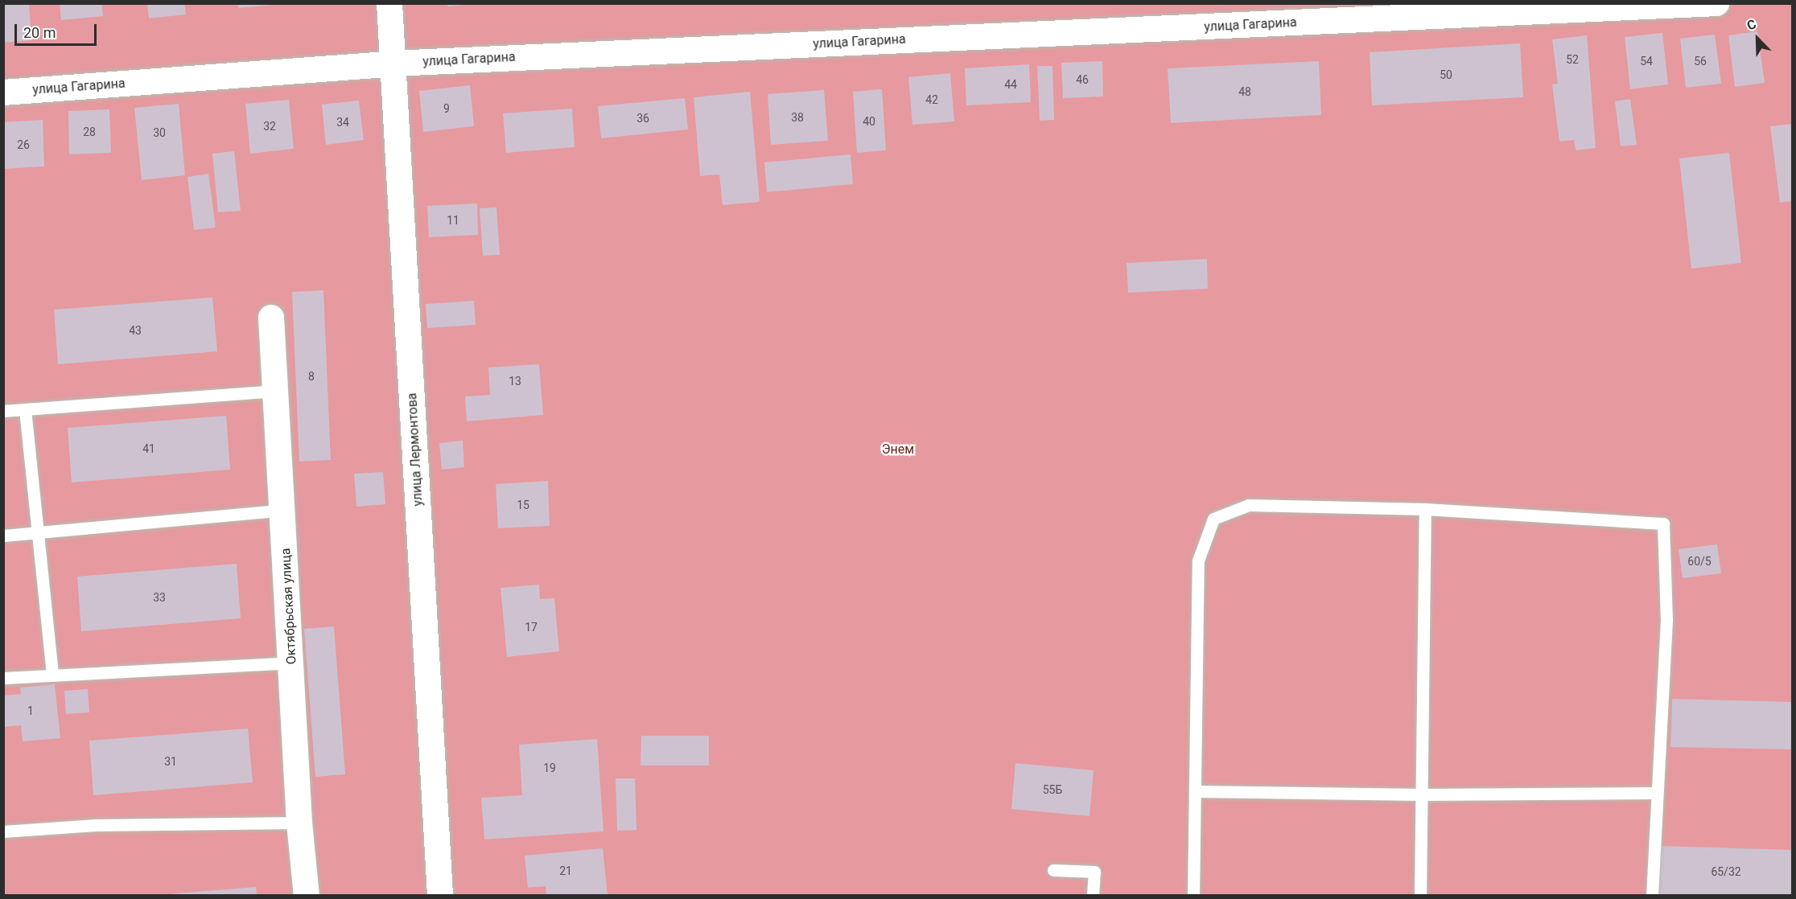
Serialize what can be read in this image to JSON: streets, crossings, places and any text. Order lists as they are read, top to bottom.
{
  "streets": {
    "street": ["улица Гагарина", "улица Лермонтова", "Октябрьская улица"]
  },
  "crossings": [
    ["улица Гагарина", "улица Лермонтова"]
  ],
  "parks": ["Энем"],
  "house_numbers": [
    "52",
    "54",
    "56",
    "50",
    "46",
    "44",
    "48",
    "42",
    "9",
    "38",
    "36",
    "40",
    "34",
    "32",
    "28",
    "30",
    "26",
    "11",
    "43",
    "8",
    "13",
    "41",
    "15",
    "60/5",
    "33",
    "17",
    "1",
    "31",
    "19",
    "55Б",
    "21",
    "65/32"
  ],
  "scale_bar": "20 m",
  "north": "top left"
}
